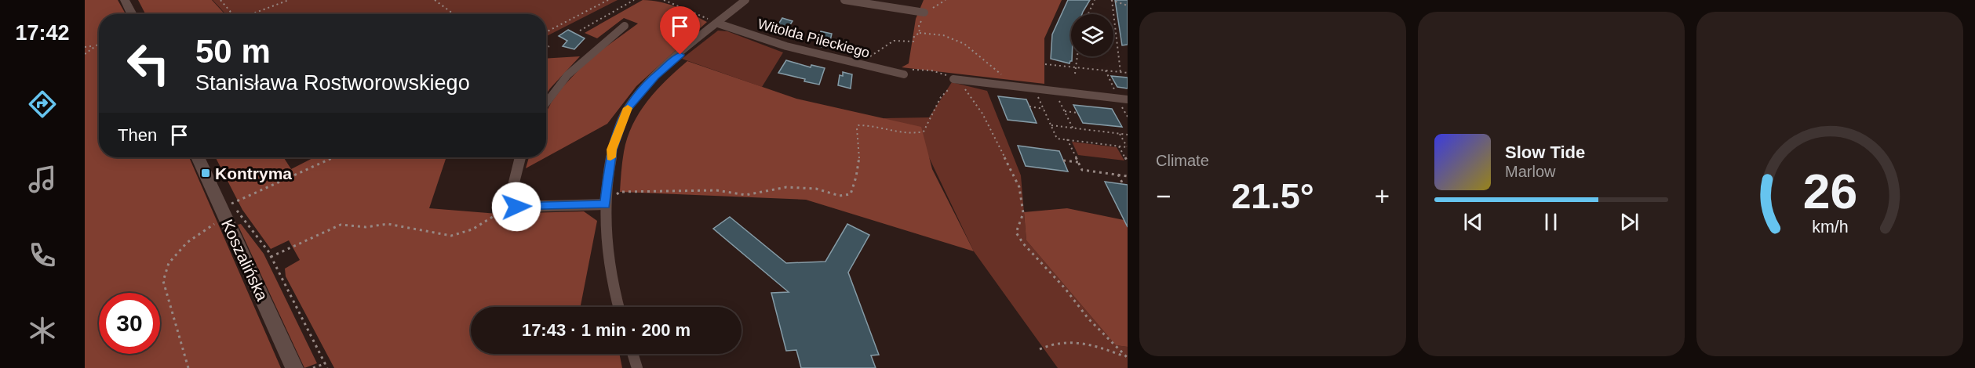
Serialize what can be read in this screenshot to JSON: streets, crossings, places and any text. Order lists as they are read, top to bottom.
{
  "streets": {
    "street": ["Witolda Pileckiego", "Koszalińska"]
  },
  "places": {
    "transit": ["Kontryma"]
  },
  "page": {
    "tabs": "17:42",
    "tile": "Climate",
    "turn": ["50 m", "Stanisława Rostworowskiego"],
    "then": "Then",
    "song": ["Slow Tide", "Marlow"],
    "heat": ["−", "21.5°", "+"],
    "limit": "30",
    "trip": "17:43 · 1 min · 200 m",
    "gauge": ["26", "km/h"]
  }
}
